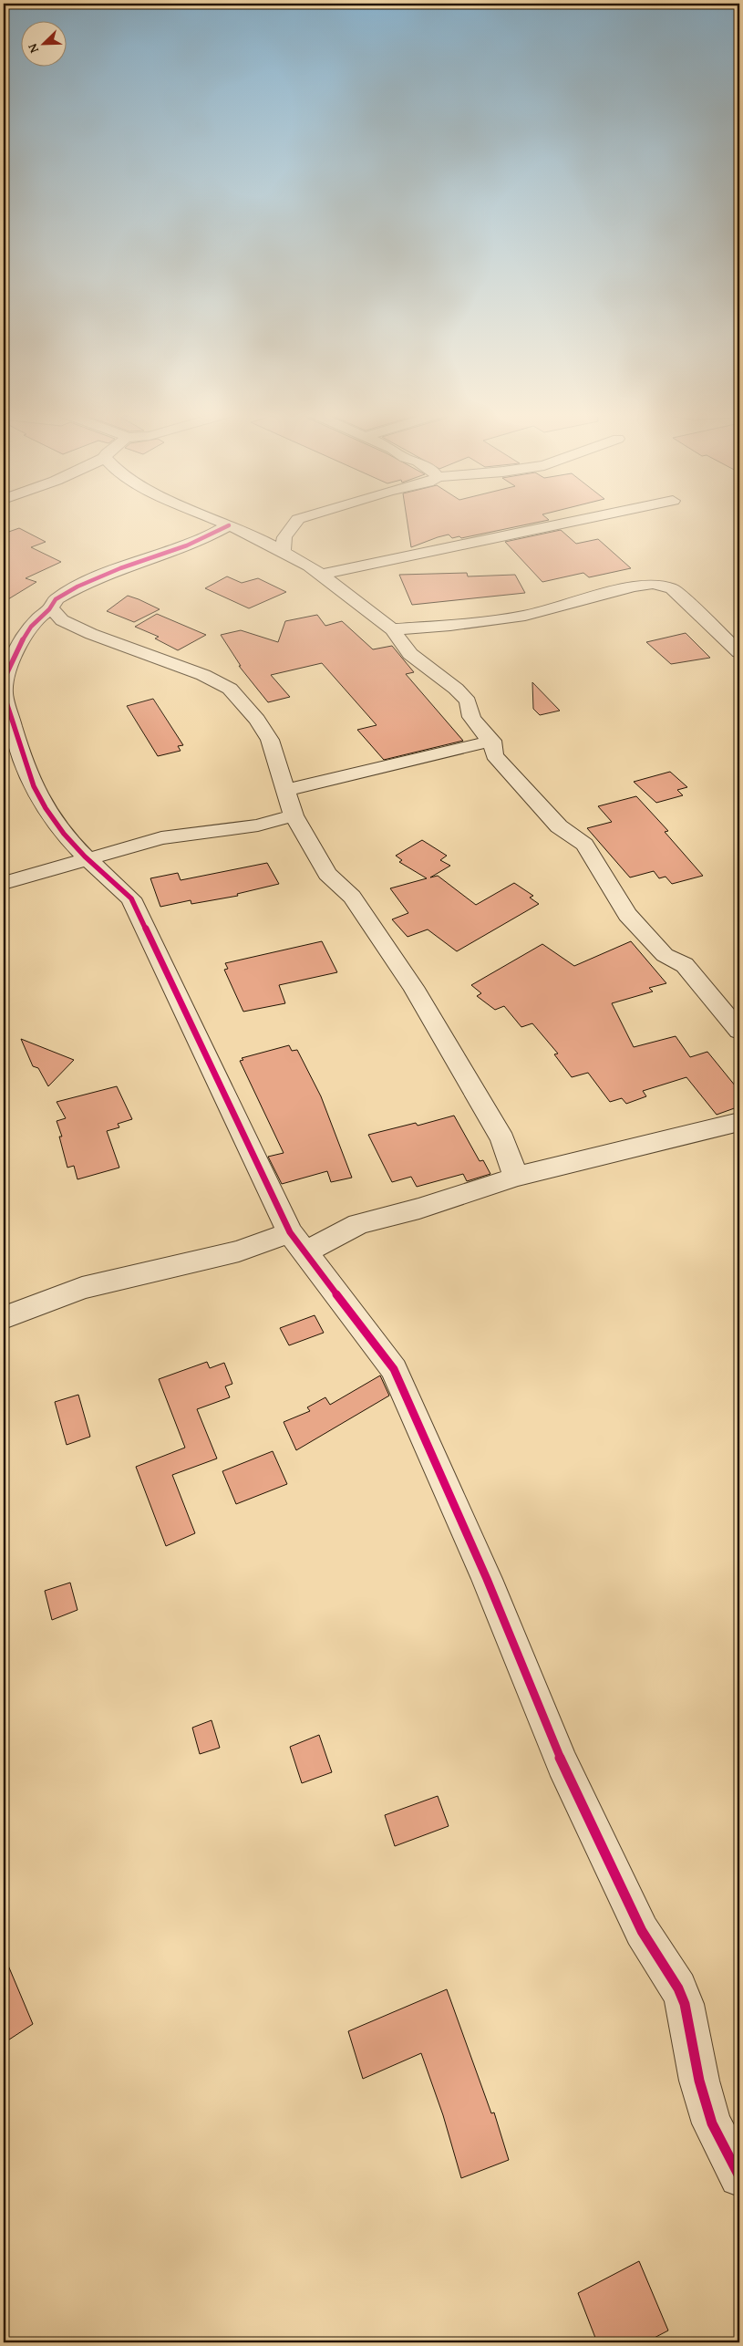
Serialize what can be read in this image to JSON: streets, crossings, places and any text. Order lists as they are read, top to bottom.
{
  "north": "bottom left"
}
